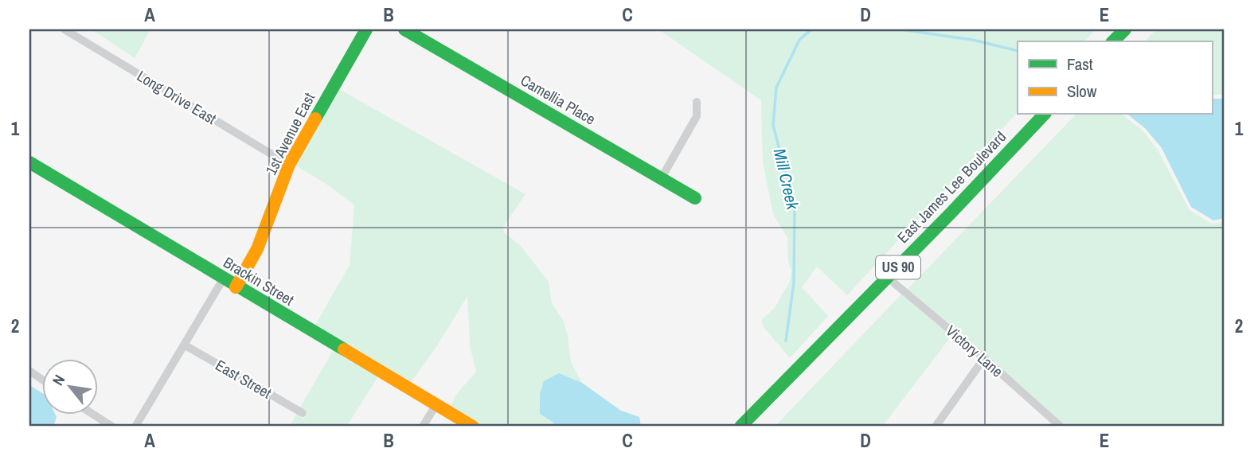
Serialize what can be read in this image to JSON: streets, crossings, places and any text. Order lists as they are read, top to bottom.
{
  "streets": {
    "street": [
      "Long Drive East",
      "Camellia Place",
      "1st Avenue East",
      "East James Lee Boulevard",
      "US 90",
      "Brackin Street",
      "Victory Lane",
      "East Street"
    ]
  },
  "crossings": [
    ["Long Drive East", "1st Avenue East"],
    ["1st Avenue East", "Brackin Street"],
    ["East James Lee Boulevard", "Victory Lane"]
  ],
  "water": ["Mill Creek"],
  "legend": ["Fast", "Slow"],
  "north": "top left",
  "grid": {
    "columns": [
      "A",
      "B",
      "C",
      "D",
      "E"
    ],
    "rows": ["1", "2"]
  }
}
